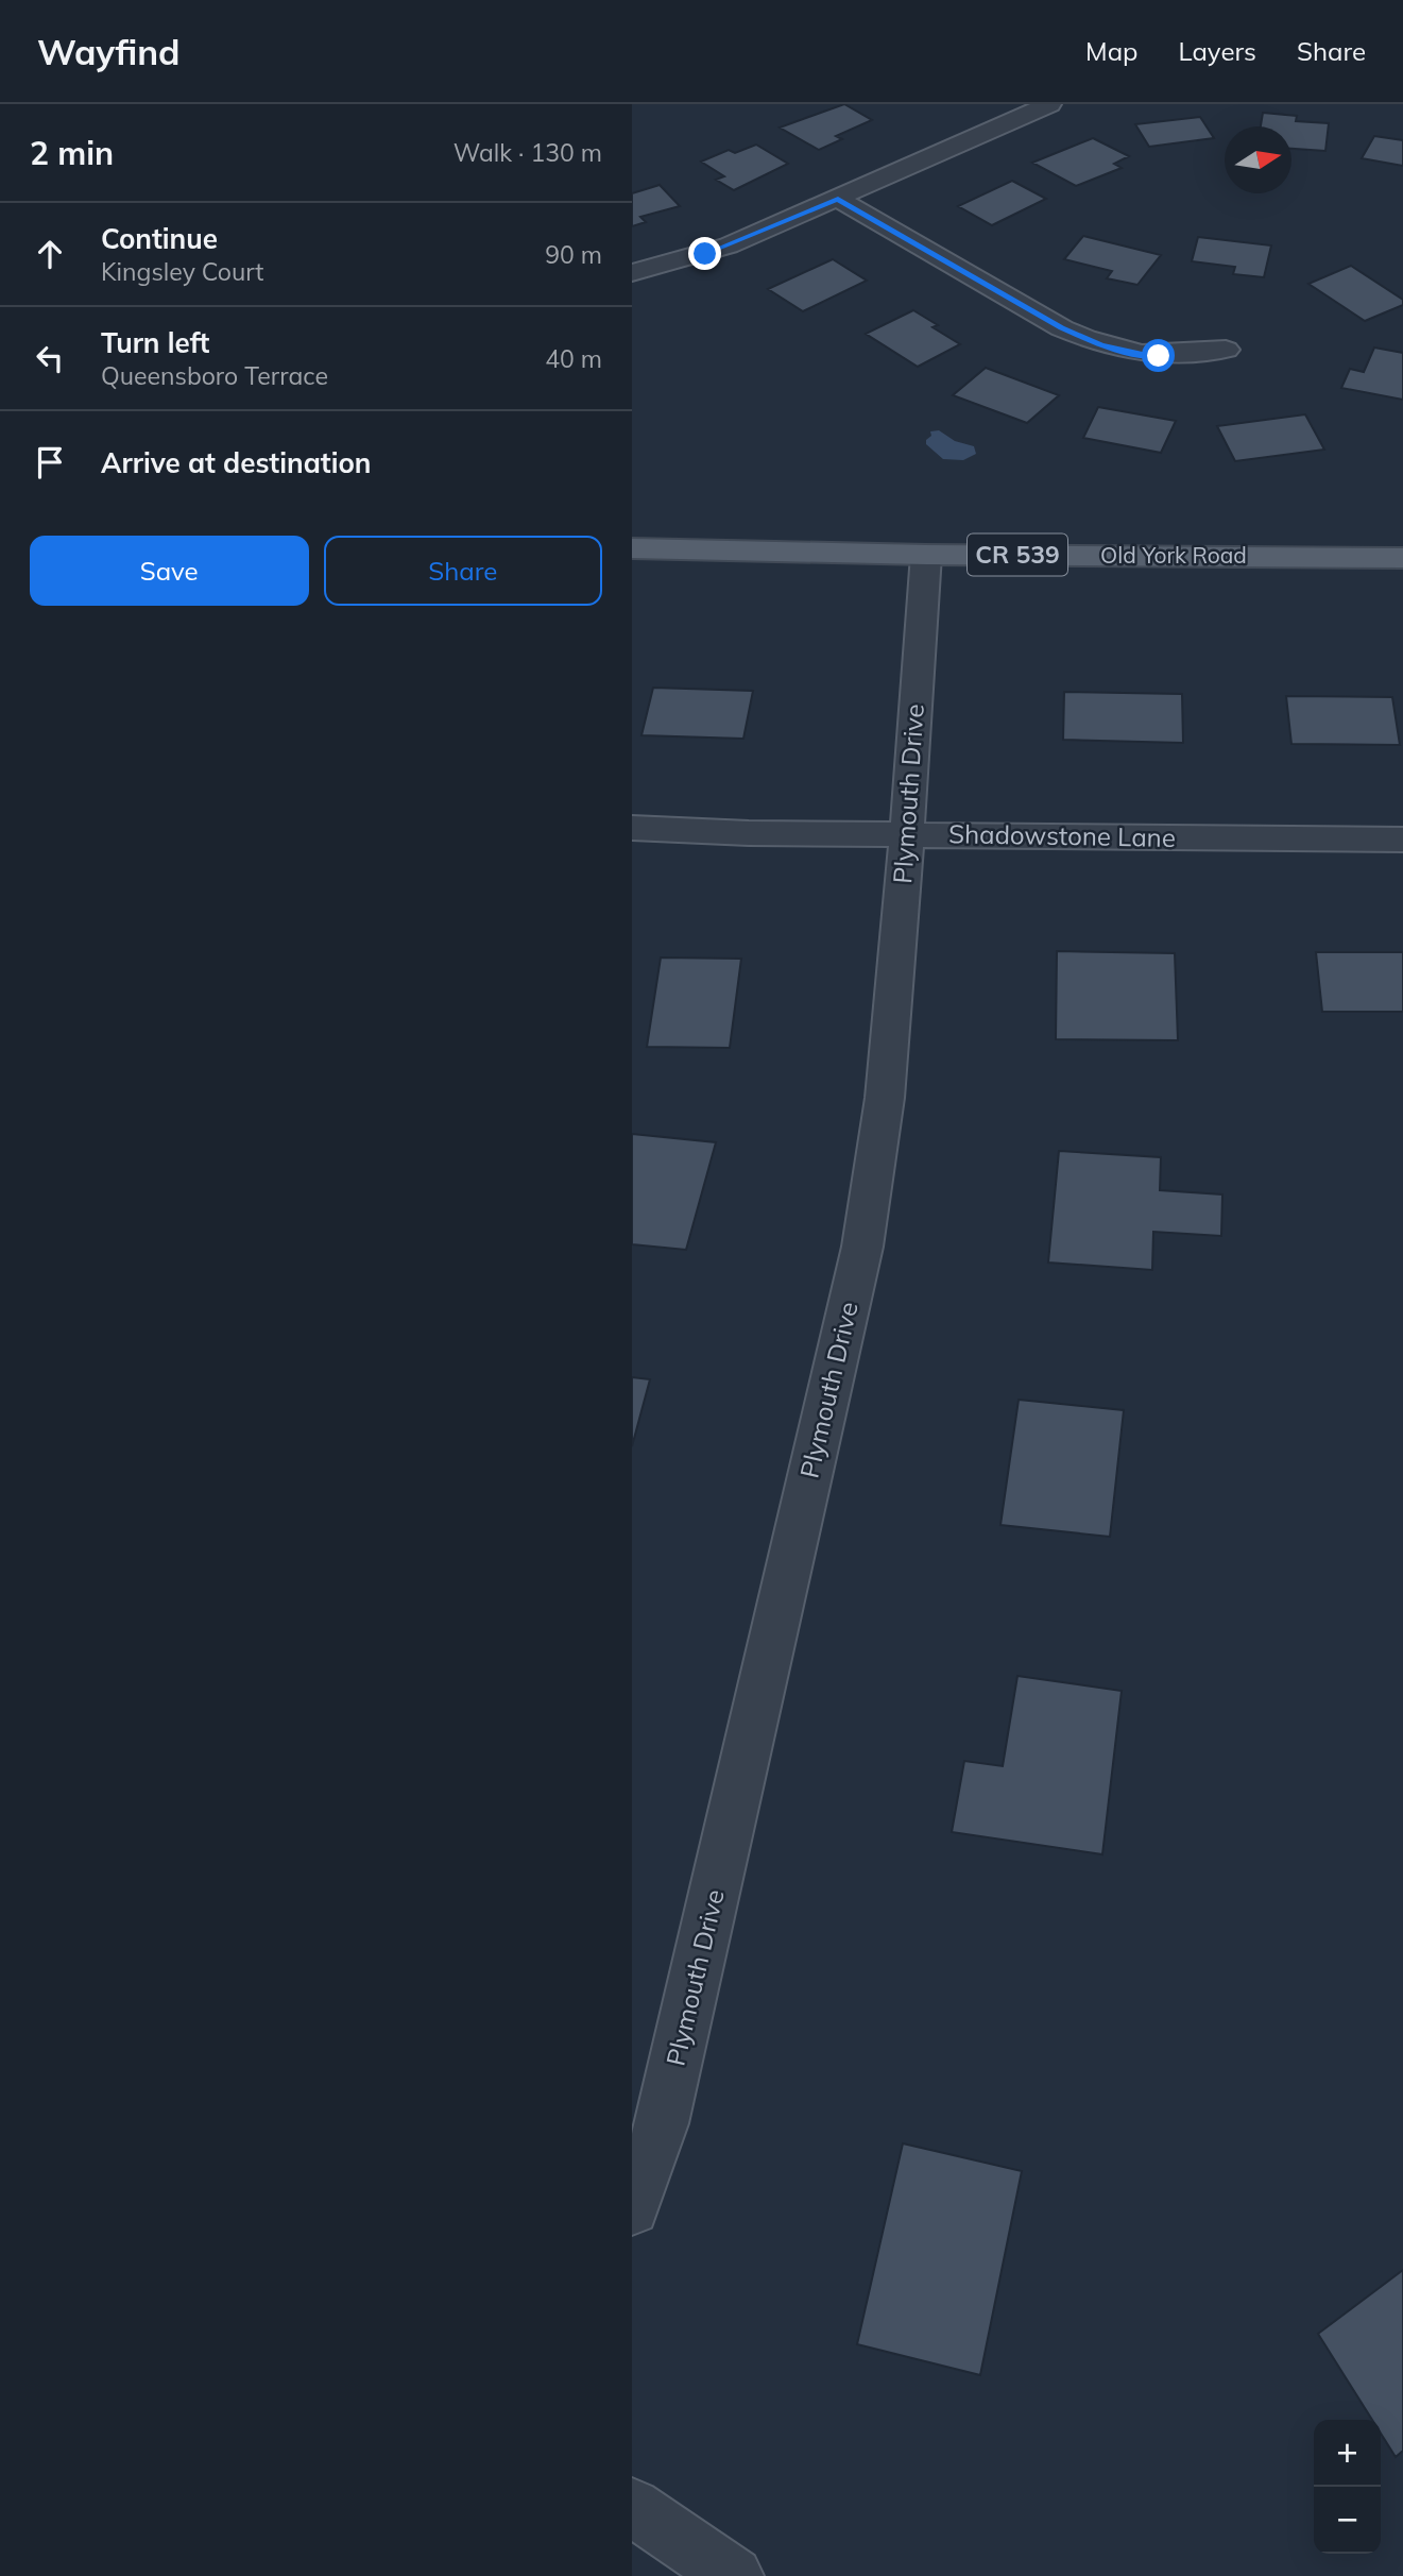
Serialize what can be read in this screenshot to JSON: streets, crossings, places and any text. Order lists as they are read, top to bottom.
{
  "streets": {
    "main road": ["CR 539", "Old York Road"],
    "street": ["Plymouth Drive", "Shadowstone Lane"]
  },
  "crossings": [
    ["Old York Road", "Plymouth Drive"],
    ["Plymouth Drive", "Shadowstone Lane"]
  ],
  "north": "right",
  "page": {
    "header": "Wayfind",
    "nav": ["Map", "Layers", "Share"],
    "heading": ["2 min", "Walk · 130 m"],
    "list": [
      ["Continue", "Kingsley Court", "90 m"],
      ["Turn left", "Queensboro Terrace", "40 m"],
      "Arrive at destination"
    ],
    "buttons": ["Save", "Share"],
    "map_buttons": ["+", "−"]
  }
}
